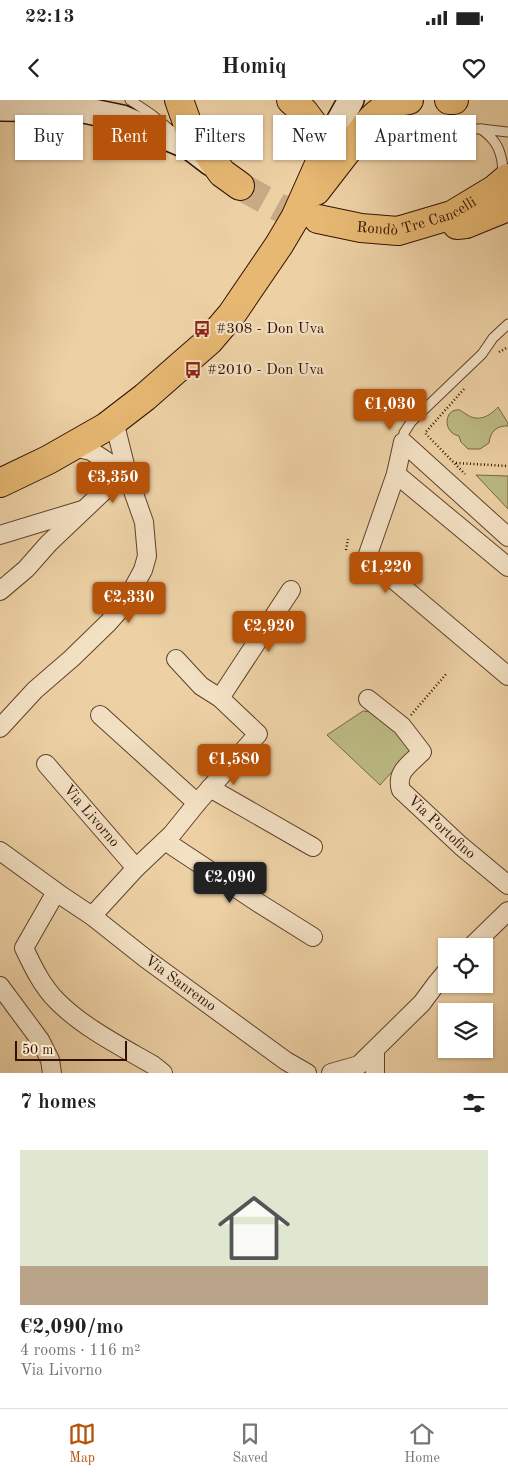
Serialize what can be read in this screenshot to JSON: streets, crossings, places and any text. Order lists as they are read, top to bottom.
{
  "streets": {
    "main road": ["Rondò Tre Cancelli"],
    "street": ["Via Livorno", "Via Portofino", "Via Sanremo"]
  },
  "places": {
    "bus stop": ["#308 - Don Uva", "#2010 - Don Uva"]
  },
  "scale_bar": "50 m",
  "page": {
    "status": "22:13",
    "header": "Homiq",
    "chip": [
      "Buy",
      "Rent",
      "Filters",
      "New",
      "Apartment"
    ],
    "price": [
      "€1,030",
      "€3,350",
      "€1,220",
      "€2,330",
      "€2,920",
      "€1,580",
      "€2,090"
    ],
    "scale": "50 m",
    "heading": "7 homes",
    "list": [
      {
        "name": "€2,090/mo",
        "note": "4 rooms · 116 m² · Via Livorno"
      }
    ],
    "tabs": ["Map", "Saved", "Home"]
  }
}
